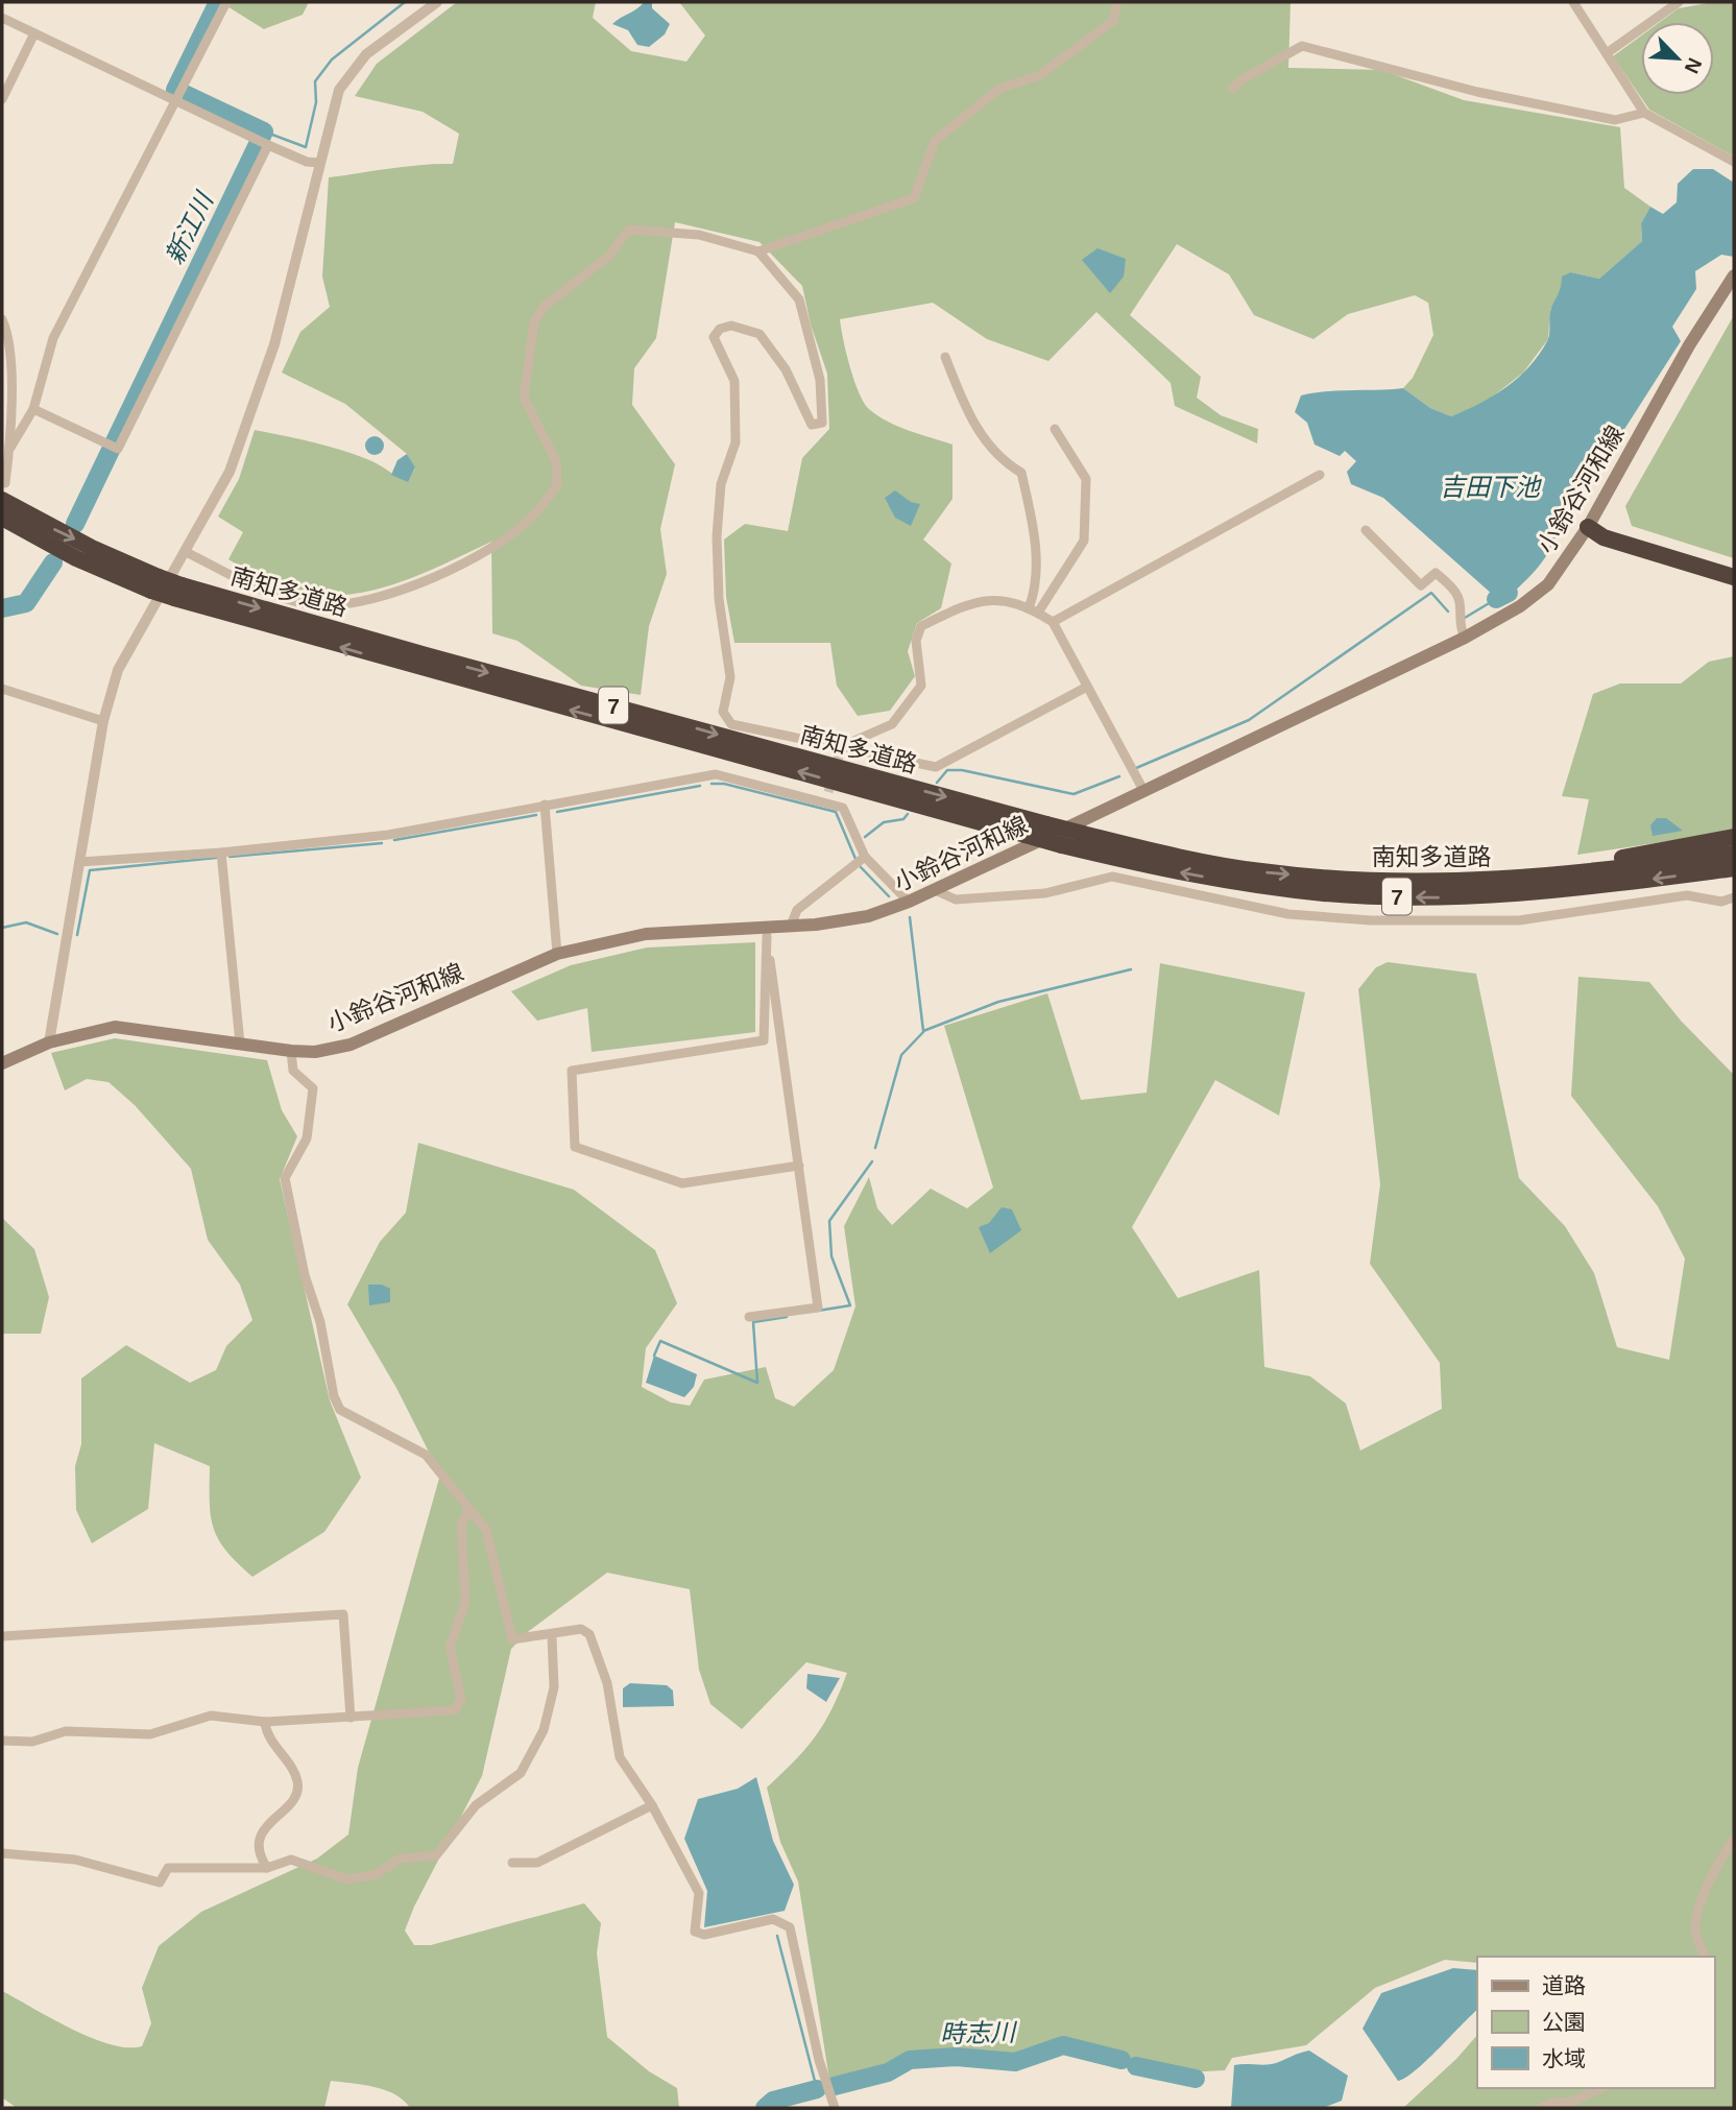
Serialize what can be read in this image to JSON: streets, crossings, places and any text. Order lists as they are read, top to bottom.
{
  "streets": {
    "highway": ["南知多道路", "7"],
    "main road": ["小鈴谷河和線"]
  },
  "water": ["新江川", "吉田下池", "時志川"],
  "legend": ["道路", "公園", "水域"],
  "north": "bottom right"
}
